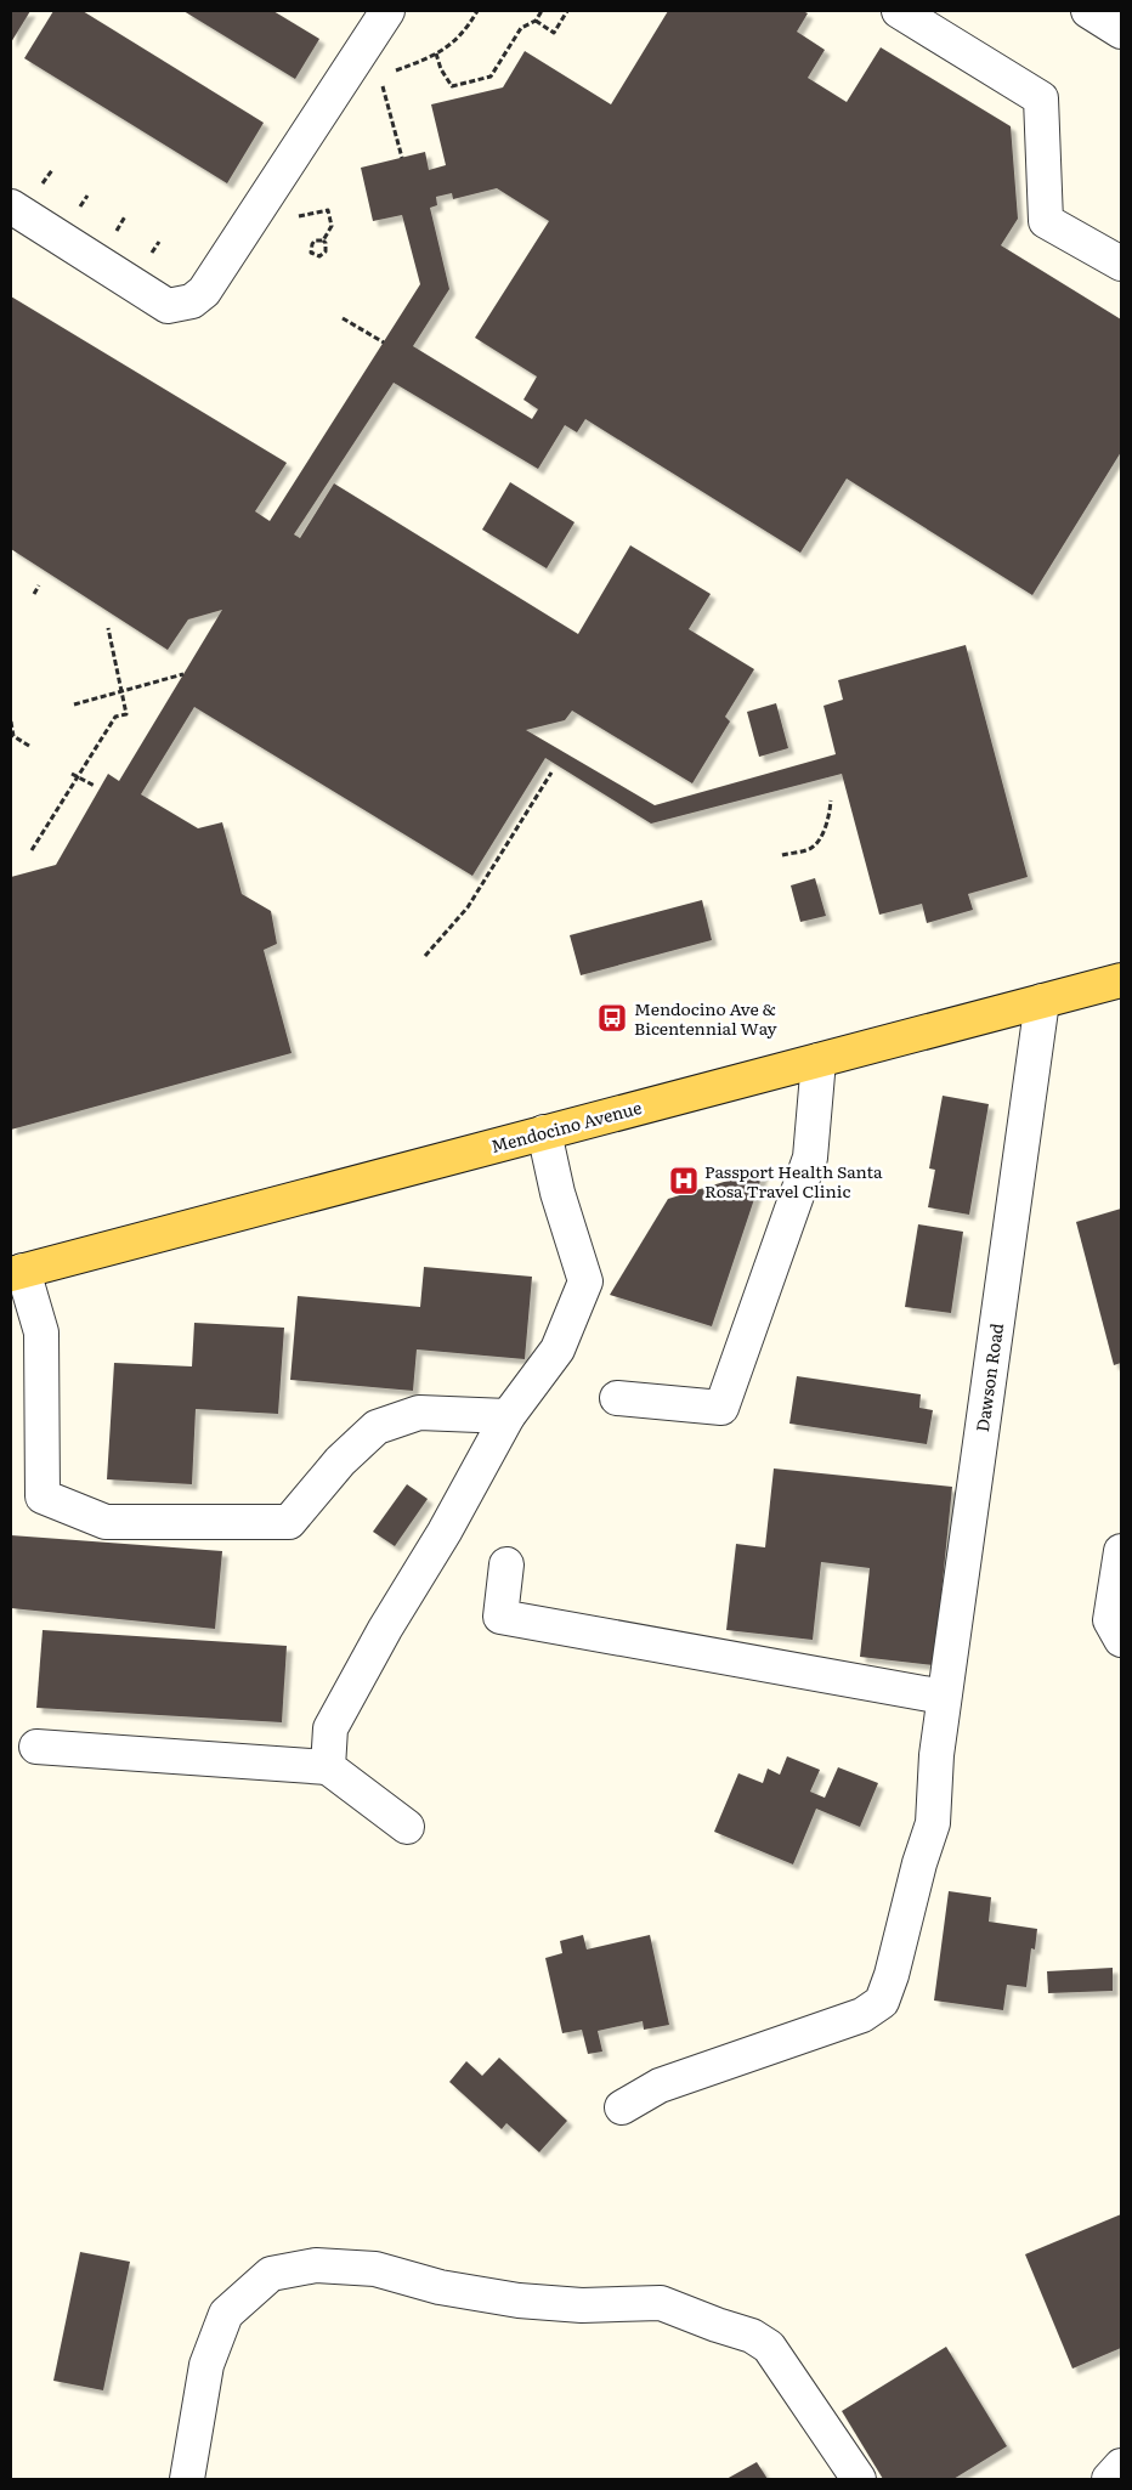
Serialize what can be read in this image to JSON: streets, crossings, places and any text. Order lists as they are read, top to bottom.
{
  "streets": {
    "main road": ["Mendocino Avenue"],
    "street": ["Dawson Road"]
  },
  "crossings": [
    ["Mendocino Avenue", "Dawson Road"]
  ],
  "places": {
    "bus stop": ["Mendocino Ave & Bicentennial Way"],
    "hospital": ["Passport Health Santa Rosa Travel Clinic"]
  }
}
